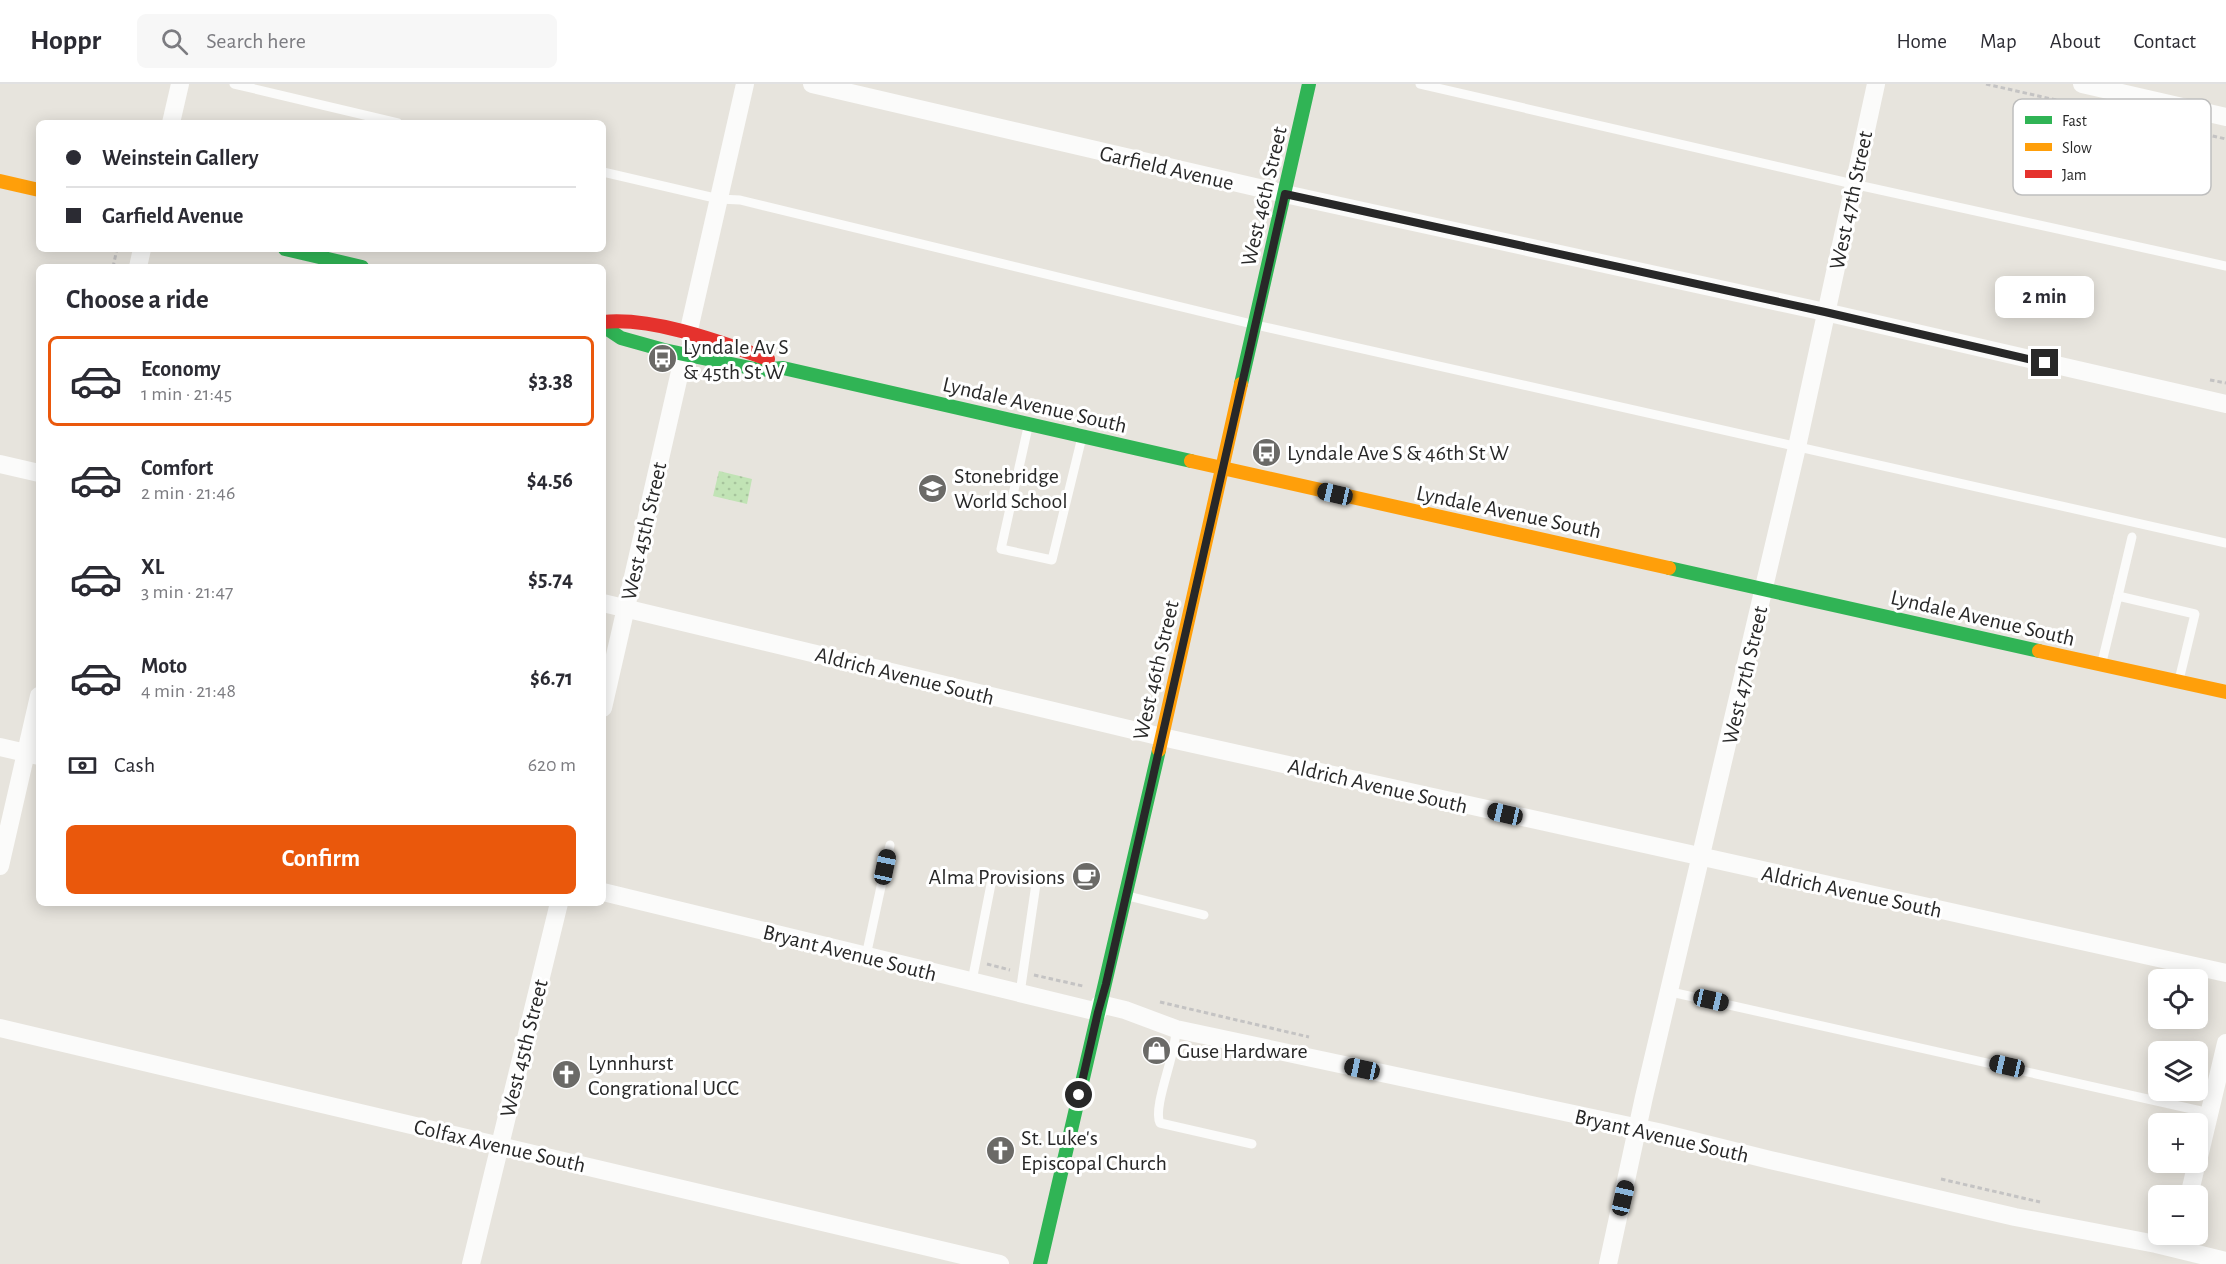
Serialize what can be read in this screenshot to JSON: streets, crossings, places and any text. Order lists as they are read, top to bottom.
{
  "streets": {
    "main road": ["West 46th Street", "Lyndale Avenue South"],
    "street": [
      "Garfield Avenue",
      "West 47th Street",
      "West 45th Street",
      "Aldrich Avenue South",
      "Bryant Avenue South",
      "Colfax Avenue South"
    ]
  },
  "crossings": [
    ["Garfield Avenue", "West 46th Street"],
    ["Garfield Avenue", "West 47th Street"],
    ["West 46th Street", "Lyndale Avenue South"],
    ["West 46th Street", "Aldrich Avenue South"],
    ["West 46th Street", "Bryant Avenue South"],
    ["West 47th Street", "Lyndale Avenue South"],
    ["West 47th Street", "Aldrich Avenue South"],
    ["West 47th Street", "Bryant Avenue South"],
    ["Lyndale Avenue South", "West 45th Street"],
    ["West 45th Street", "Aldrich Avenue South"],
    ["West 45th Street", "Colfax Avenue South"]
  ],
  "places": {
    "bus stop": ["Lyndale Av S & 45th St W", "Lyndale Ave S & 46th St W"],
    "school or university": ["Stonebridge World School"],
    "cafe": ["Alma Provisions"],
    "shop": ["Guse Hardware"],
    "church": ["Lynnhurst Congrational UCC", "St. Luke's Episcopal Church"]
  },
  "legend": ["Fast", "Slow", "Jam"],
  "page": {
    "header": "Hoppr",
    "search": "Search here",
    "nav": [
      "Home",
      "Map",
      "About",
      "Contact"
    ],
    "banner": ["Weinstein Gallery", "Garfield Avenue"],
    "heading": "Choose a ride",
    "bubble": "2 min",
    "list": [
      {
        "name": "Economy",
        "note": "1 min · 21:45",
        "value": "$3.38"
      },
      {
        "name": "Comfort",
        "note": "2 min · 21:46",
        "value": "$4.56"
      },
      {
        "name": "XL",
        "note": "3 min · 21:47",
        "value": "$5.74"
      },
      {
        "name": "Moto",
        "note": "4 min · 21:48",
        "value": "$6.71"
      }
    ],
    "pay": ["Cash", "620 m"],
    "buttons": "Confirm",
    "map_buttons": ["+", "−"]
  }
}
